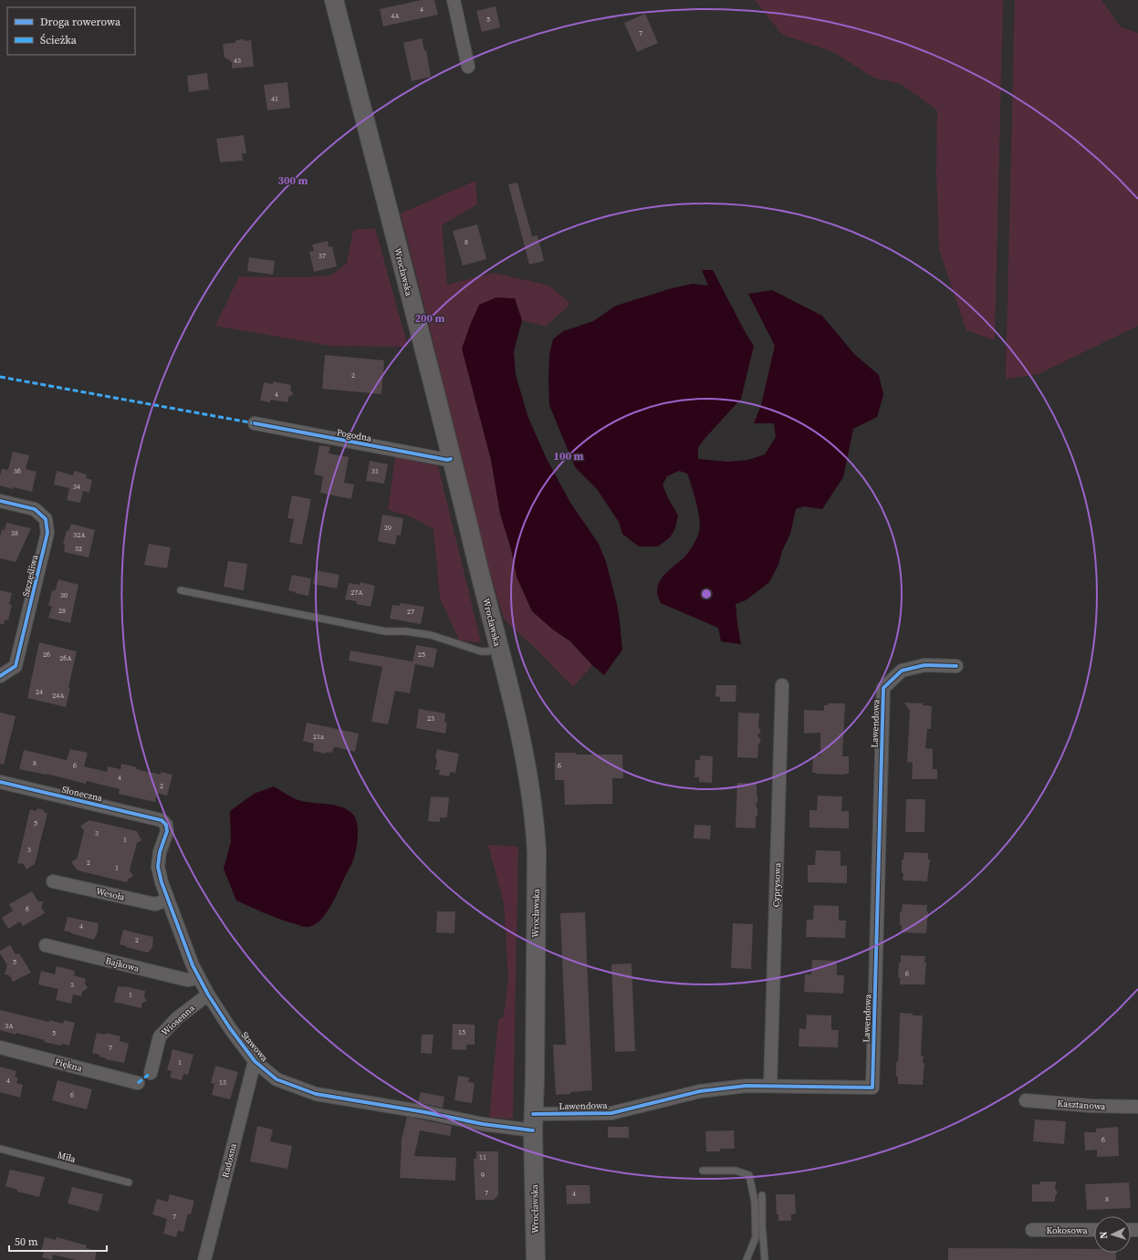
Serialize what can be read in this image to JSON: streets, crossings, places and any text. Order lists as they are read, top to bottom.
{
  "streets": {
    "main road": ["Wrocławska"],
    "street": [
      "Pogodna",
      "Szczęśliwa",
      "Lawendowa",
      "Słoneczna",
      "Cyprysowa",
      "Wesoła",
      "Bajkowa",
      "Wiosenna",
      "Stawowa",
      "Piękna",
      "Kasztanowa",
      "Radosna",
      "Kokosowa"
    ],
    "lane": ["Miła"]
  },
  "crossings": [
    ["Wrocławska", "Pogodna"],
    ["Wrocławska", "Lawendowa"],
    ["Wrocławska", "Stawowa"],
    ["Lawendowa", "Cyprysowa"],
    ["Lawendowa", "Stawowa"],
    ["Słoneczna", "Stawowa"],
    ["Wesoła", "Stawowa"],
    ["Bajkowa", "Stawowa"],
    ["Wiosenna", "Stawowa"],
    ["Stawowa", "Radosna"]
  ],
  "house_numbers": [
    "4",
    "4A",
    "5",
    "7",
    "43",
    "41",
    "8",
    "37",
    "2",
    "4",
    "36",
    "31",
    "34",
    "29",
    "38",
    "32A",
    "32",
    "27A",
    "30",
    "28",
    "27",
    "26",
    "25",
    "26A",
    "24",
    "24A",
    "23",
    "21a",
    "8",
    "6",
    "6",
    "4",
    "2",
    "5",
    "3",
    "1",
    "3",
    "2",
    "1",
    "6",
    "4",
    "2",
    "5",
    "6",
    "3",
    "1",
    "3A",
    "15",
    "5",
    "7",
    "1",
    "4",
    "13",
    "6",
    "6",
    "11",
    "9",
    "7",
    "4",
    "8",
    "7"
  ],
  "legend": ["Droga rowerowa", "Ścieżka"],
  "scale_bar": "50 m",
  "north": "left",
  "rings": ["300 m", "200 m", "100 m"]
}
